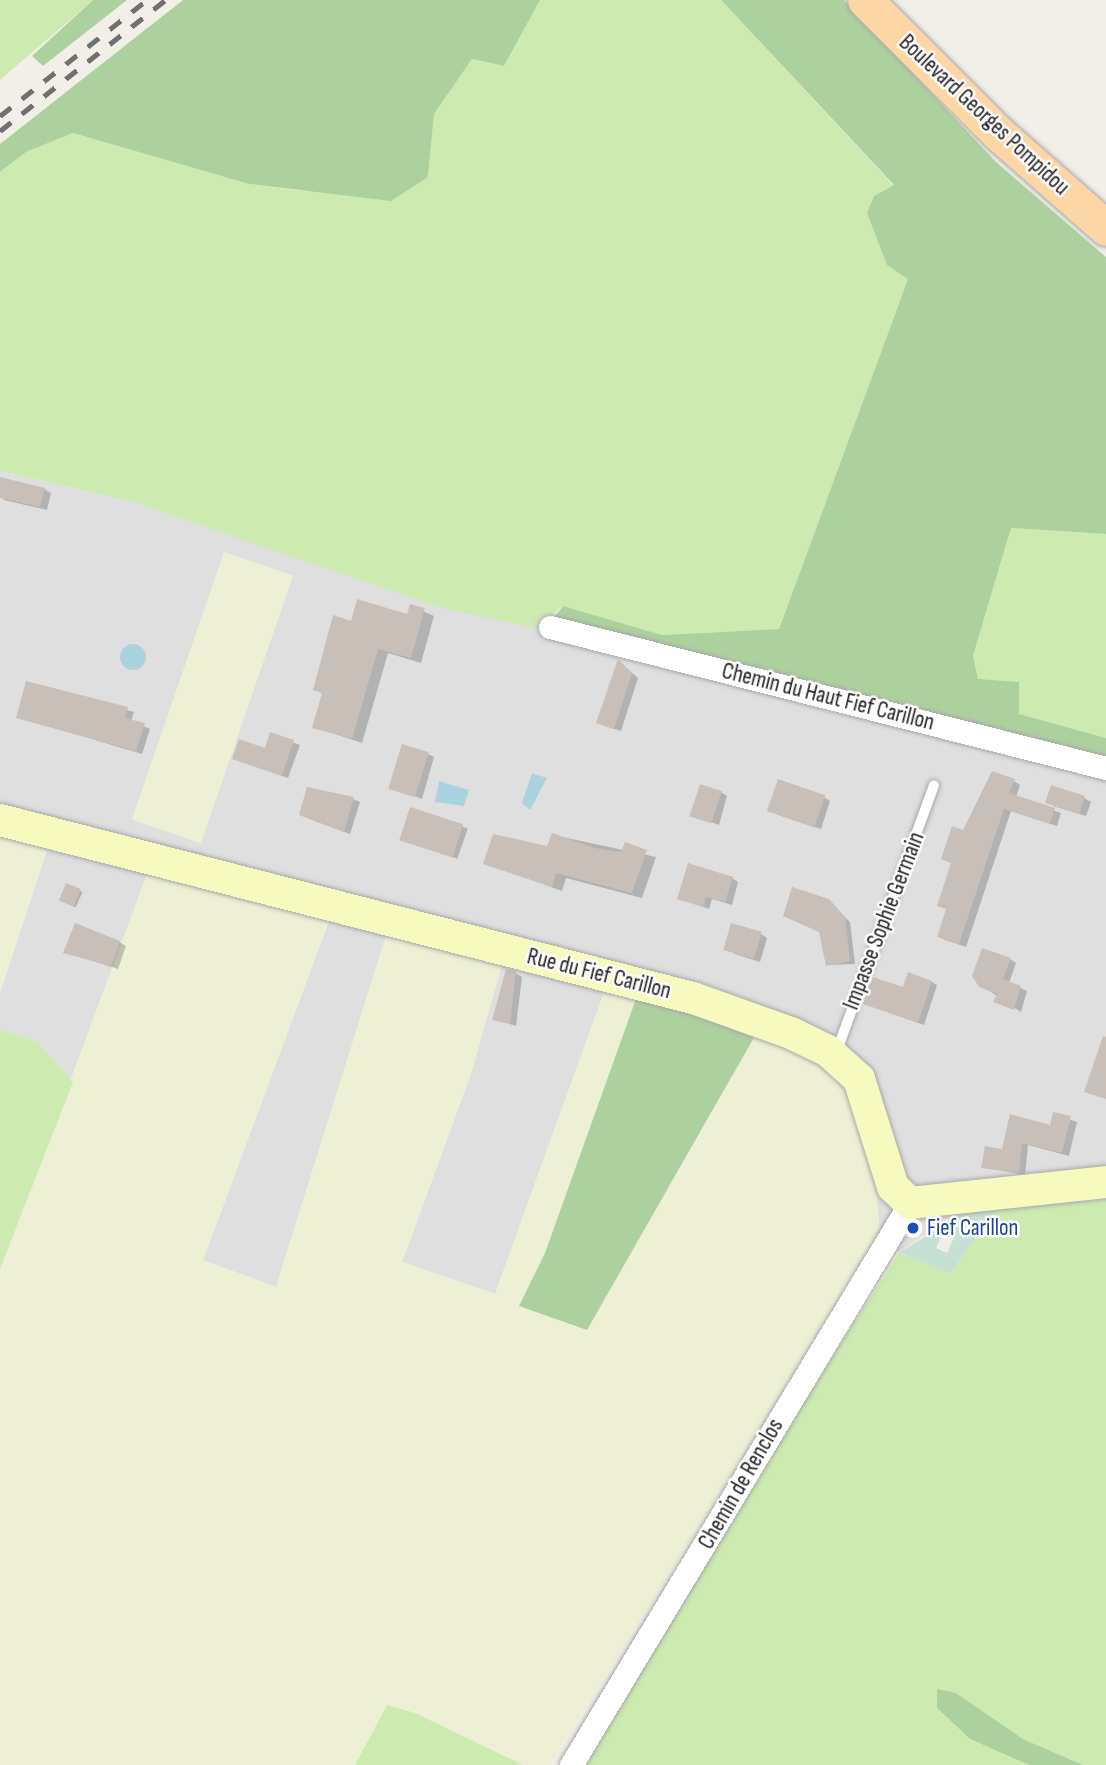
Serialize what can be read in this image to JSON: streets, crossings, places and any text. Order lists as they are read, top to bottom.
{
  "streets": {
    "main road": ["Boulevard Georges Pompidou"],
    "street": ["Chemin du Haut Fief Carillon", "Rue du Fief Carillon", "Chemin de Renclos"],
    "lane": ["Impasse Sophie Germain"]
  },
  "crossings": [
    ["Impasse Sophie Germain", "Rue du Fief Carillon"],
    ["Rue du Fief Carillon", "Chemin de Renclos"]
  ],
  "places": ["Fief Carillon"]
}
